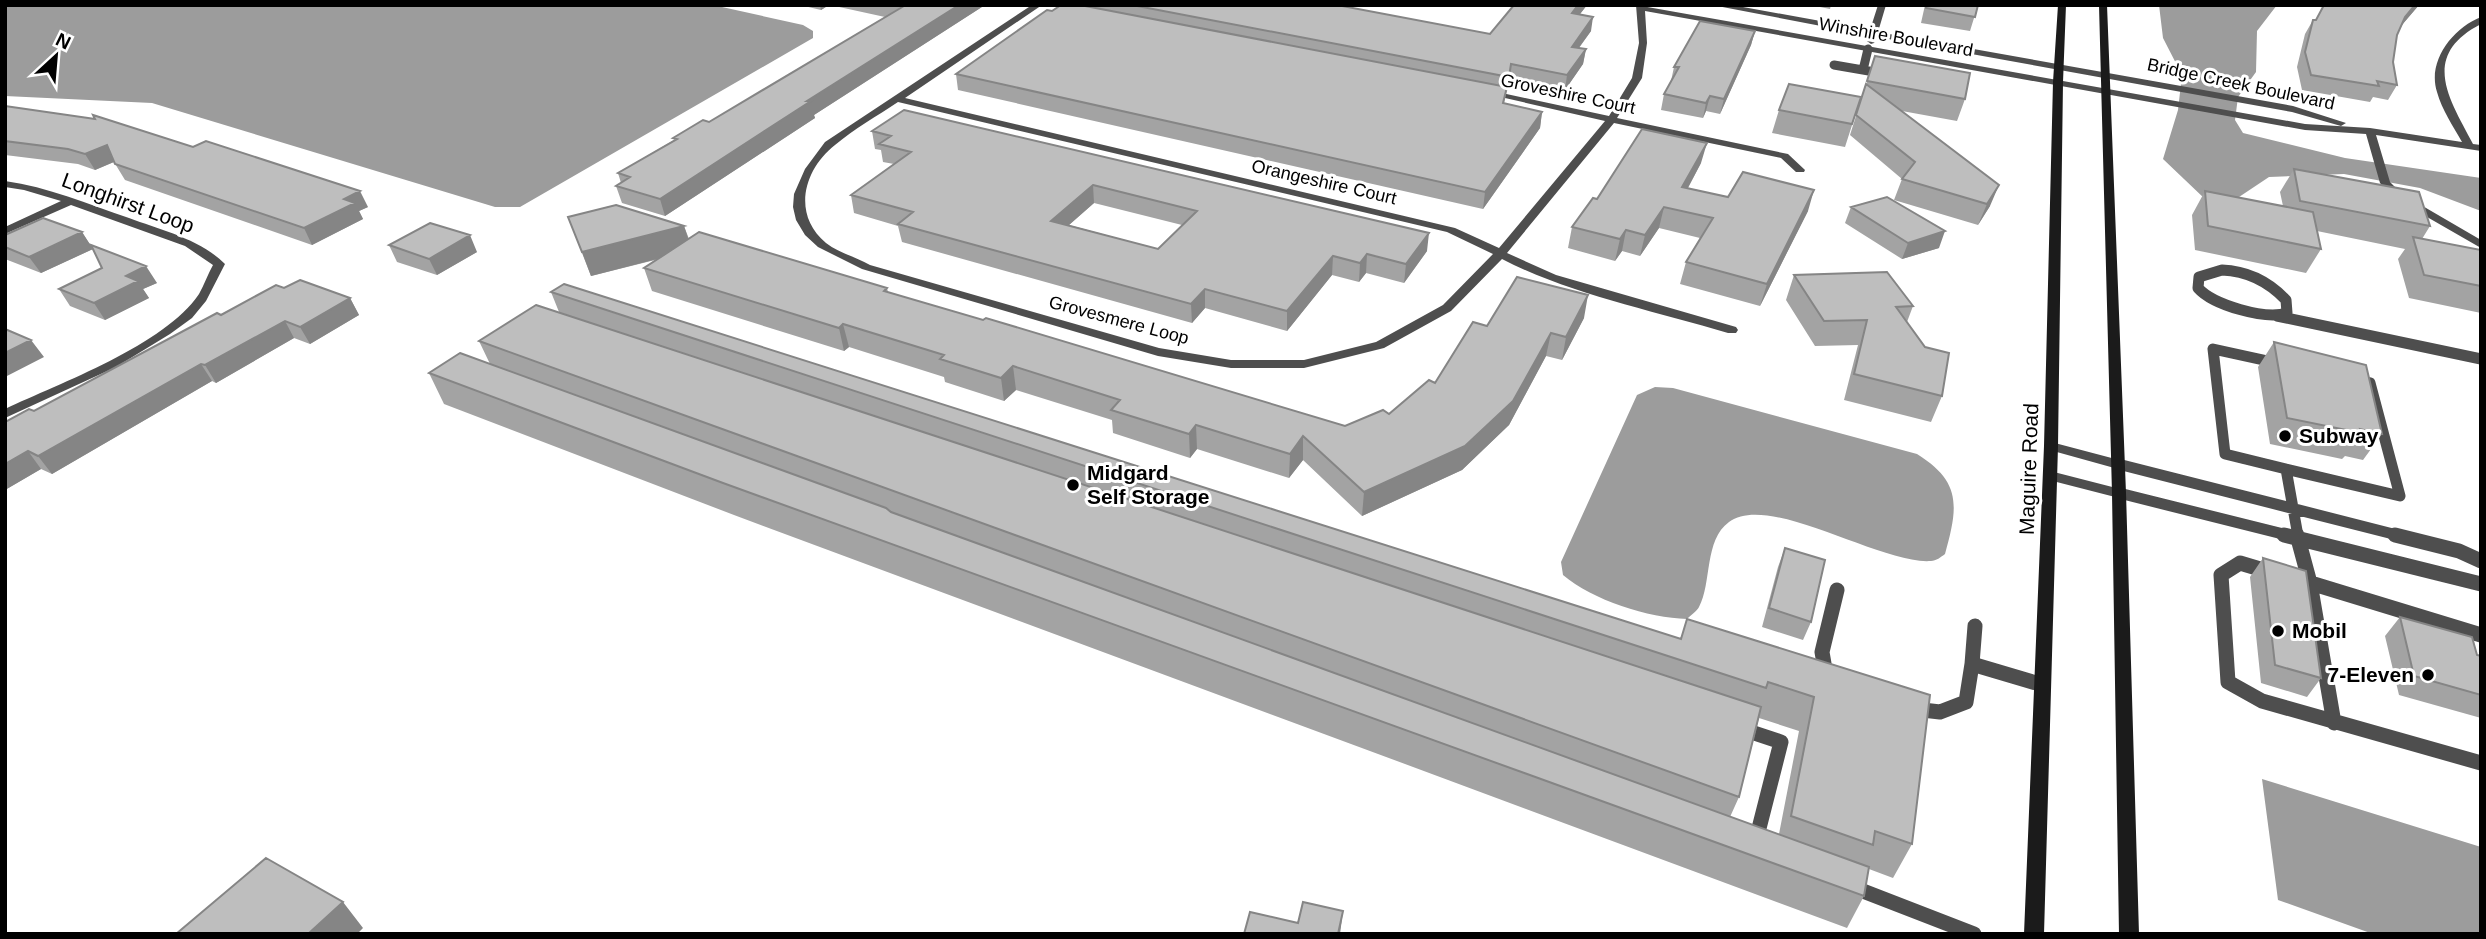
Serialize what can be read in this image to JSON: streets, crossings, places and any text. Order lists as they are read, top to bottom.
{
  "streets": {
    "main road": ["Maguire Road"],
    "street": [
      "Winshire Boulevard",
      "Bridge Creek Boulevard",
      "Groveshire Court",
      "Orangeshire Court",
      "Longhirst Loop",
      "Grovesmere Loop"
    ]
  },
  "crossings": [
    ["Winshire Boulevard", "Bridge Creek Boulevard"],
    ["Winshire Boulevard", "Grovesmere Loop"],
    ["Winshire Boulevard", "Maguire Road"],
    ["Groveshire Court", "Grovesmere Loop"],
    ["Orangeshire Court", "Grovesmere Loop"]
  ],
  "places": [
    "Subway",
    "Midgard Self Storage",
    "Mobil",
    "7-Eleven"
  ],
  "north": "top right"
}
